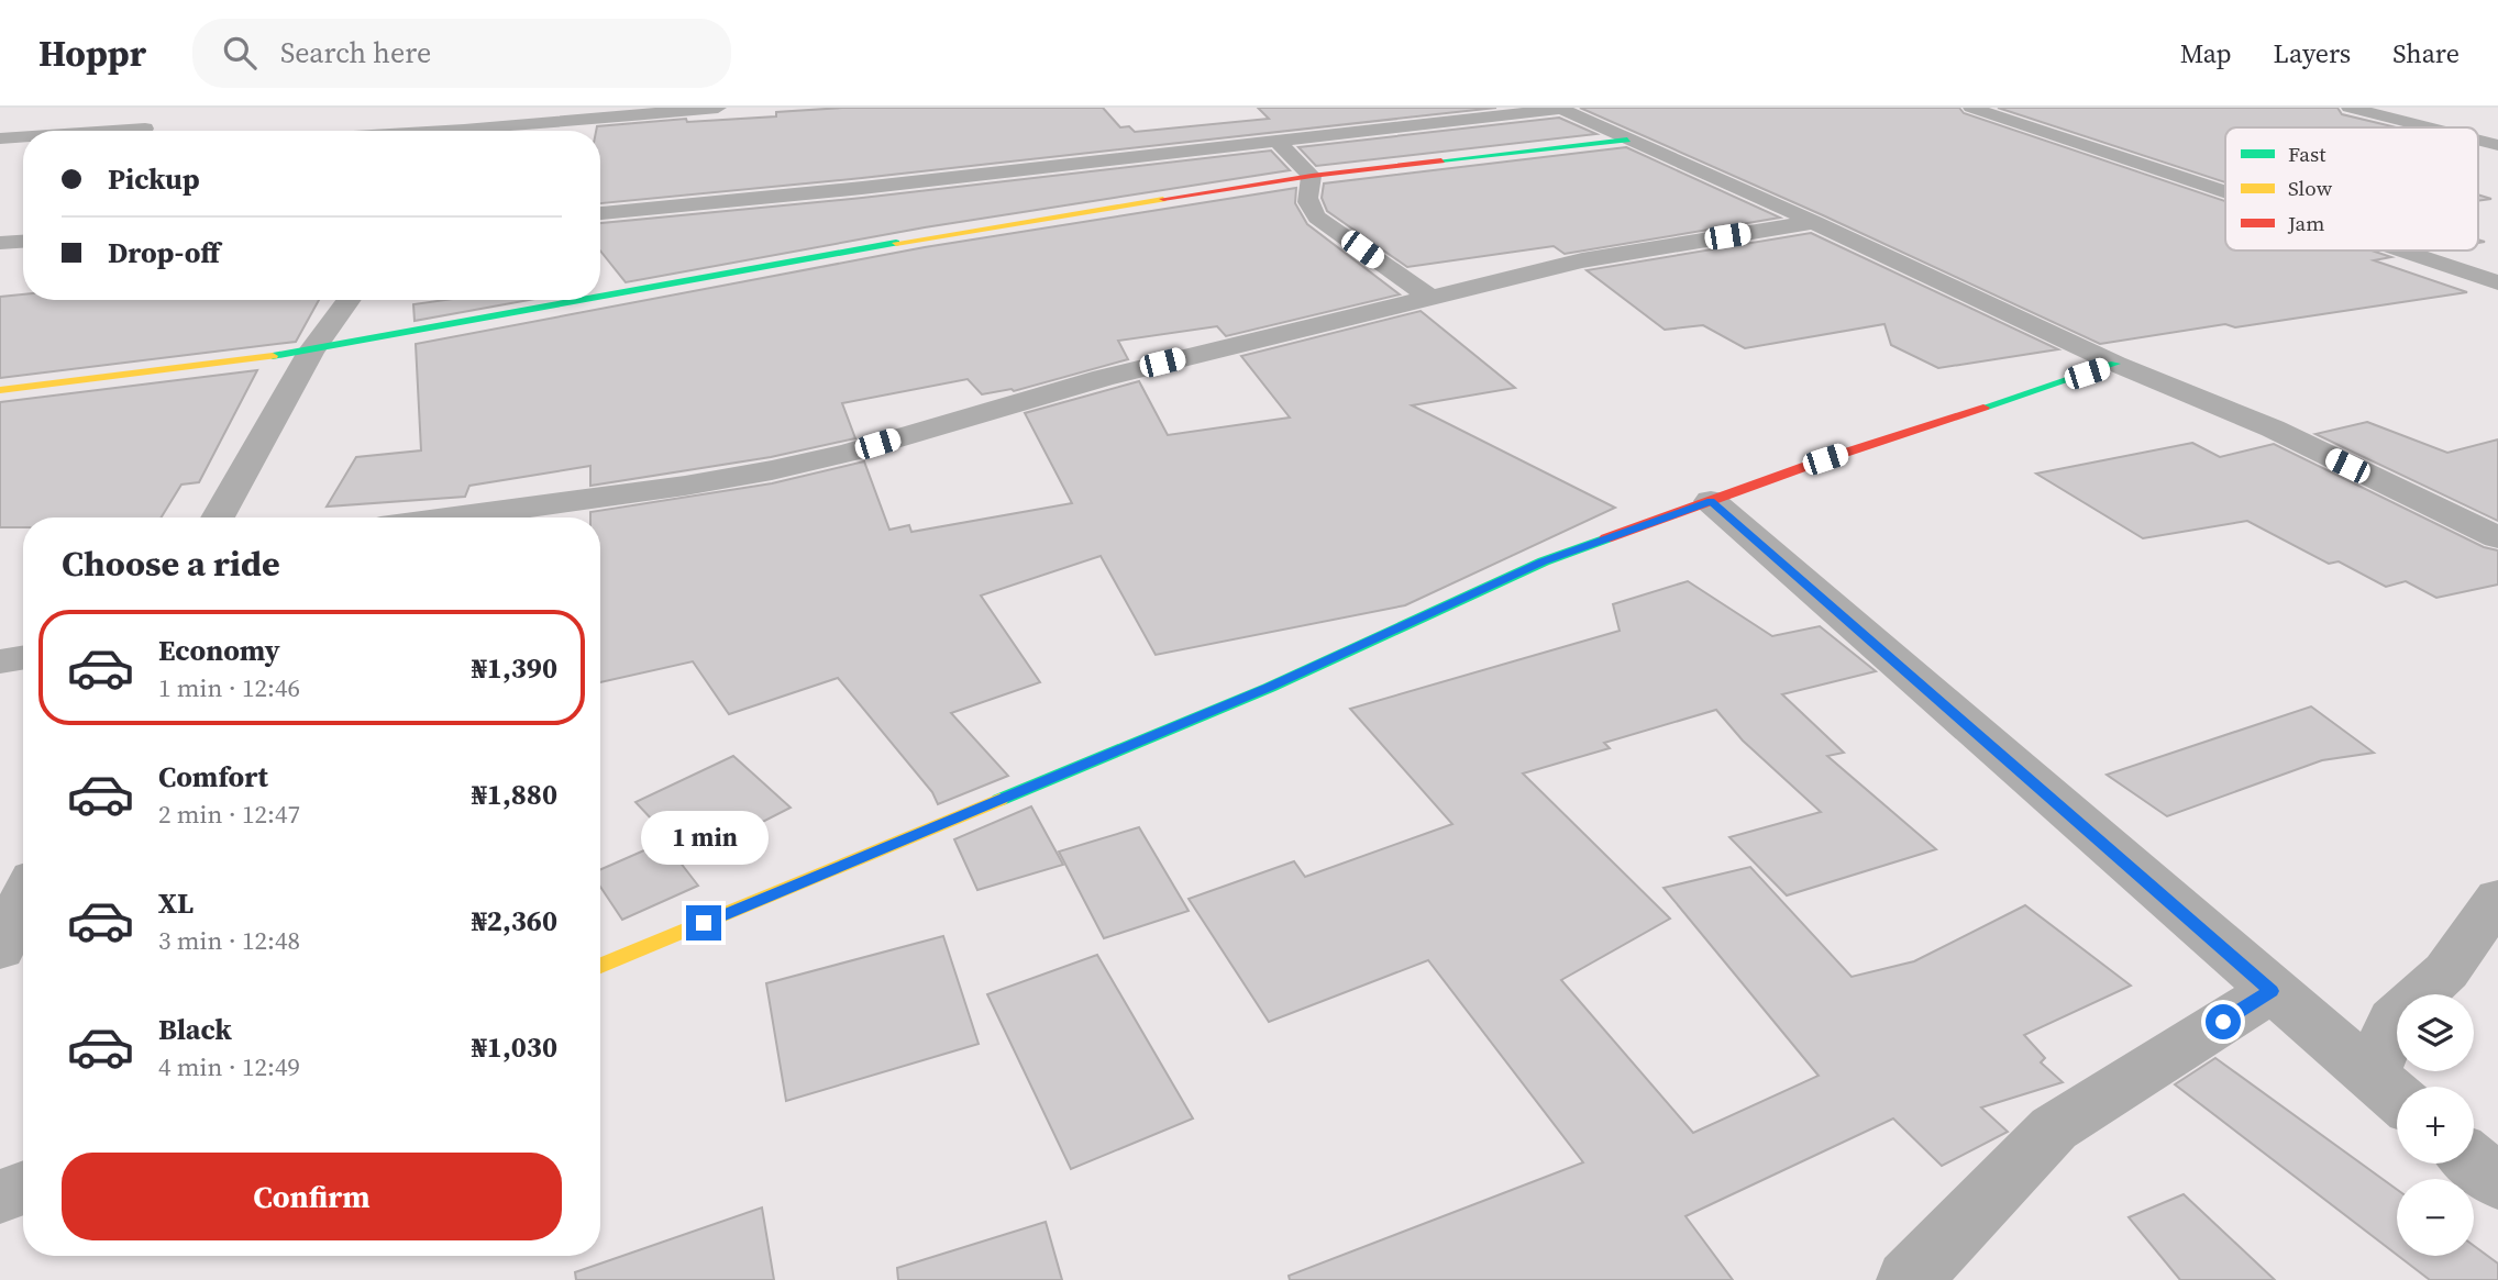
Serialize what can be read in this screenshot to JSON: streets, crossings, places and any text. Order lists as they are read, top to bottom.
{
  "legend": ["Fast", "Slow", "Jam"],
  "page": {
    "header": "Hoppr",
    "search": "Search here",
    "nav": ["Map", "Layers", "Share"],
    "banner": ["Pickup", "Drop-off"],
    "heading": "Choose a ride",
    "list": [
      {
        "name": "Economy",
        "note": "1 min · 12:46",
        "value": "₦1,390"
      },
      {
        "name": "Comfort",
        "note": "2 min · 12:47",
        "value": "₦1,880"
      },
      {
        "name": "XL",
        "note": "3 min · 12:48",
        "value": "₦2,360"
      },
      {
        "name": "Black",
        "note": "4 min · 12:49",
        "value": "₦1,030"
      }
    ],
    "bubble": "1 min",
    "map_buttons": ["+", "−"],
    "buttons": "Confirm"
  }
}
